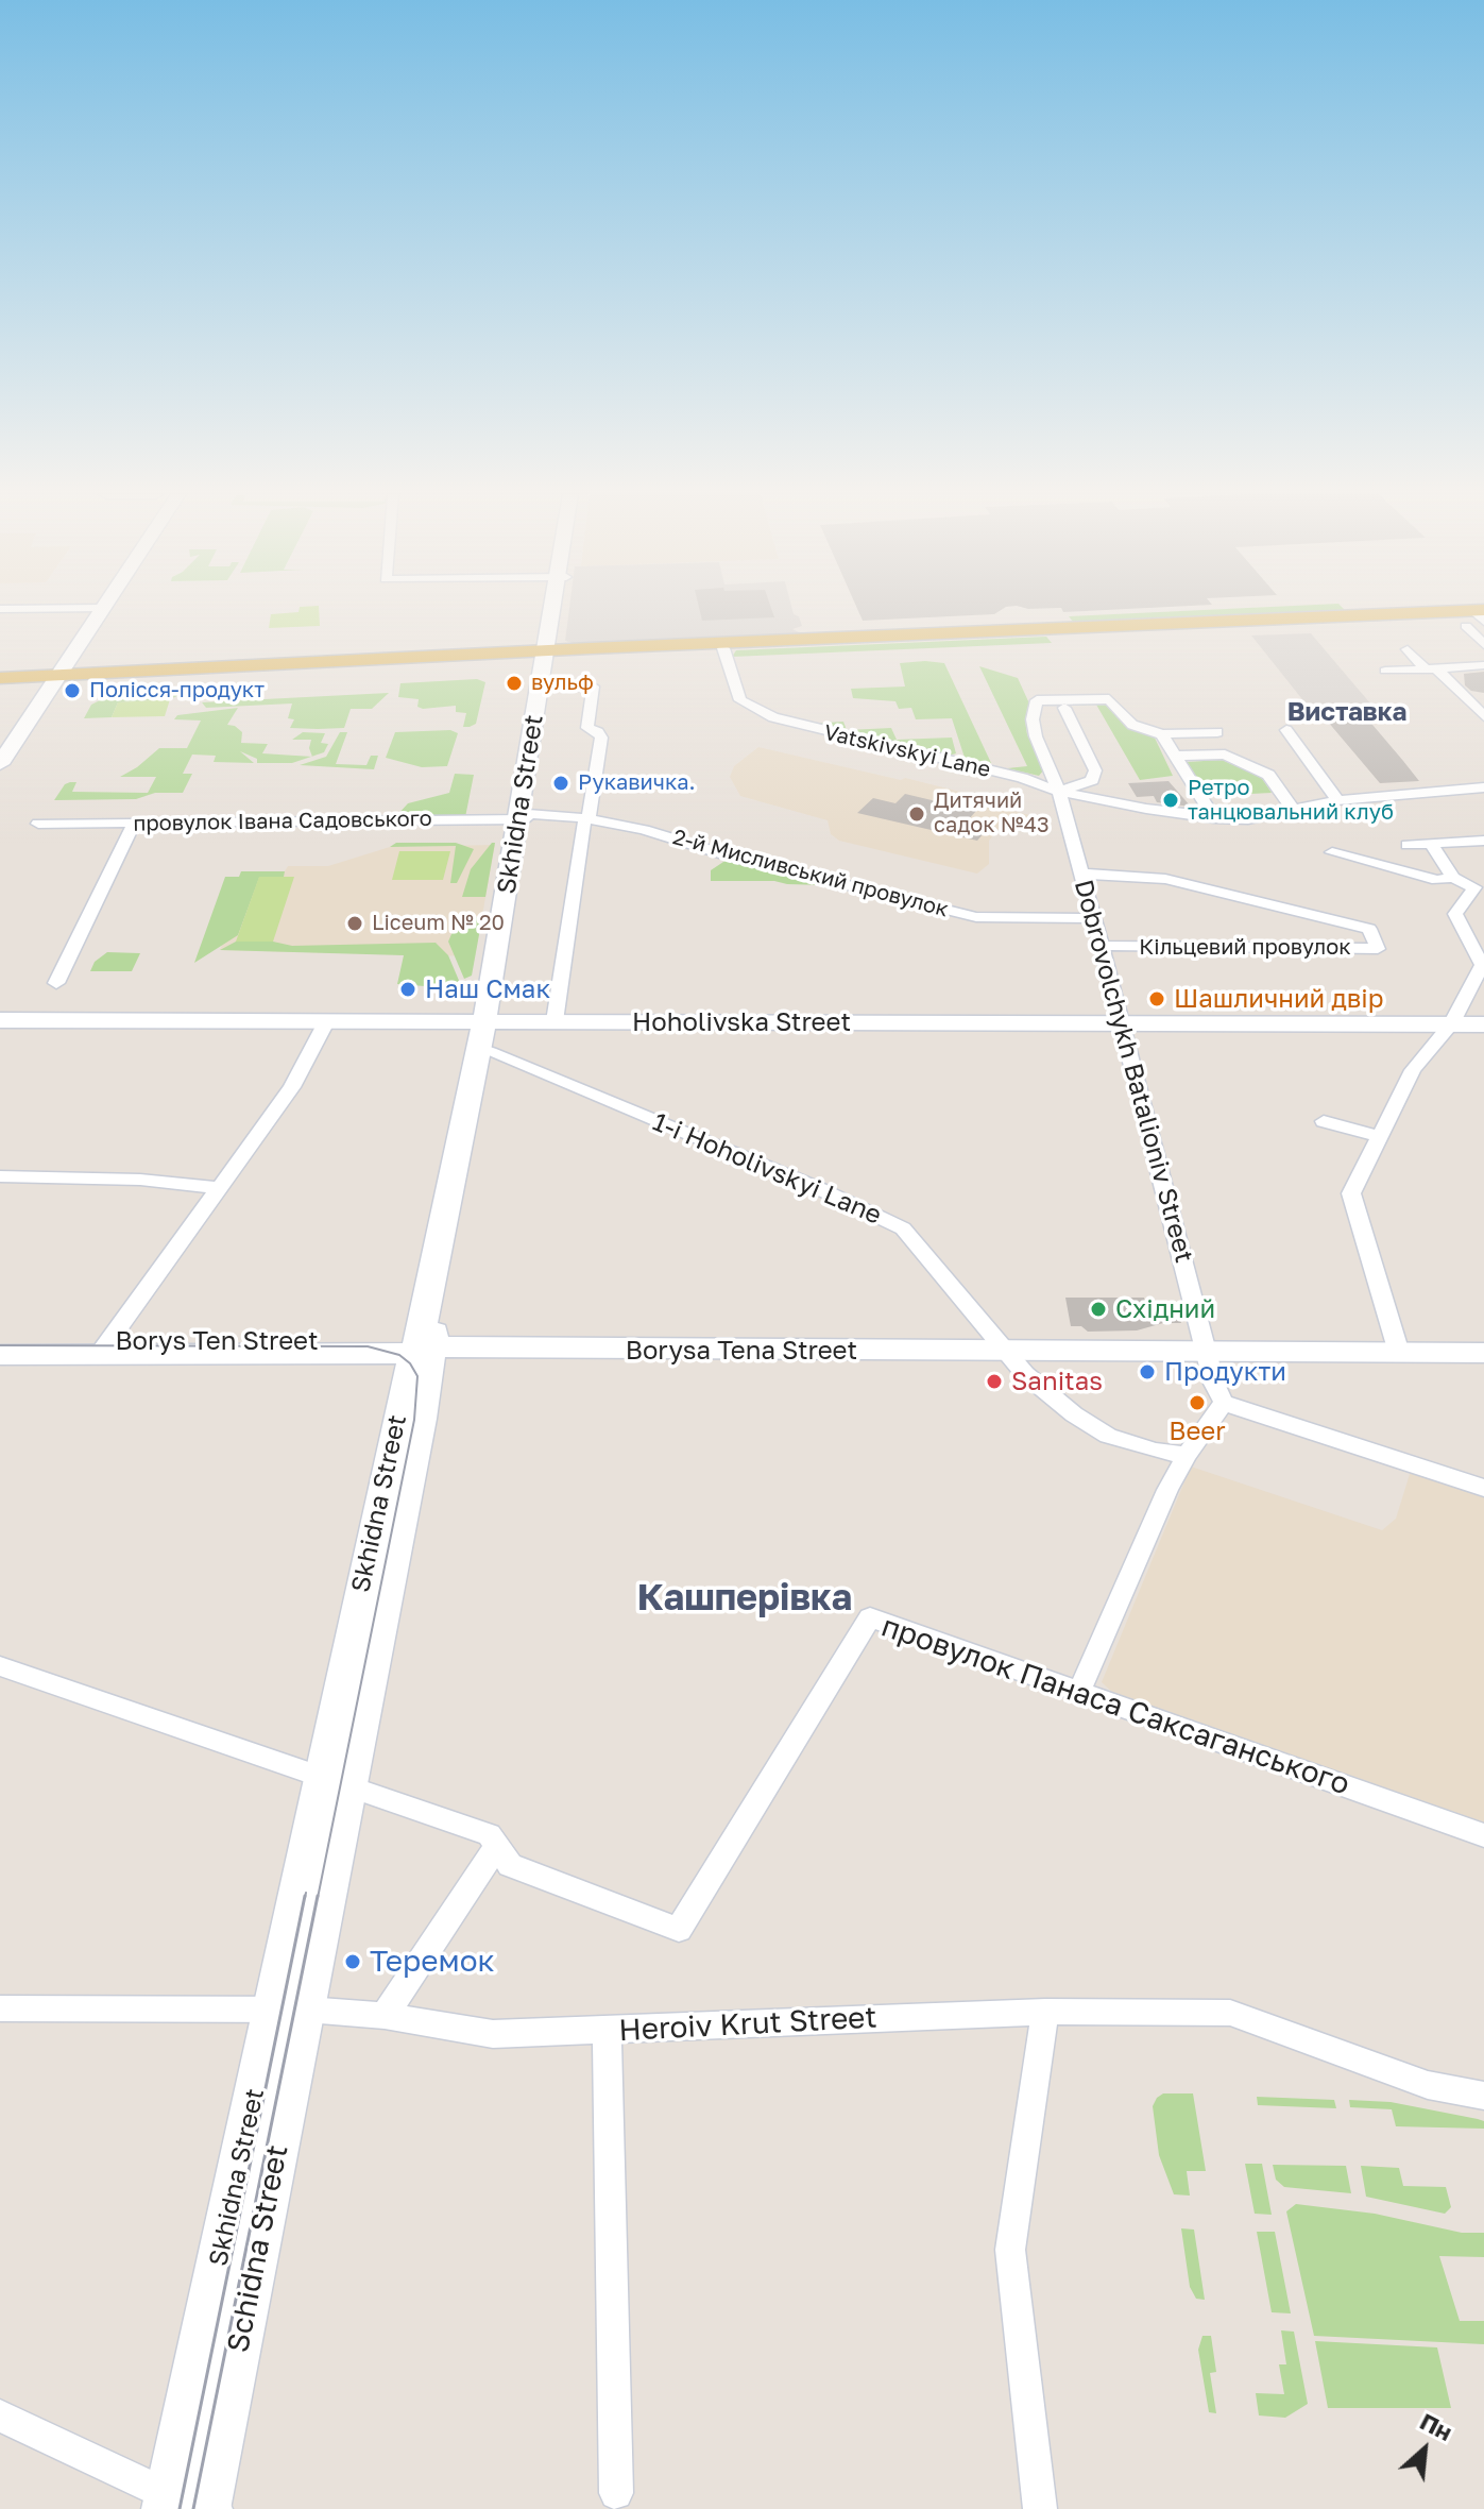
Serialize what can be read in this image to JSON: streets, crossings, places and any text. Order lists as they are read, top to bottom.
{
  "streets": {
    "street": [
      "Vatskivskyi Lane",
      "Skhidna Street",
      "провулок Івана Садовського",
      "2-й Мисливський провулок",
      "Кільцевий провулок",
      "Hoholivska Street",
      "Dobrovolchykh Batalioniv Street",
      "1-i Hoholivskyi Lane",
      "Borys Ten Street",
      "Borysa Tena Street",
      "провулок Панаса Саксаганського",
      "Heroiv Krut Street",
      "Schidna Street"
    ]
  },
  "crossings": [
    ["Vatskivskyi Lane", "Dobrovolchykh Batalioniv Street"],
    ["Skhidna Street", "провулок Івана Садовського"],
    ["Skhidna Street", "2-й Мисливський провулок"],
    ["Skhidna Street", "Hoholivska Street"],
    ["Skhidna Street", "1-i Hoholivskyi Lane"],
    ["Skhidna Street", "Borysa Tena Street"],
    ["Skhidna Street", "провулок Панаса Саксаганського"],
    ["Skhidna Street", "Schidna Street"],
    ["провулок Івана Садовського", "2-й Мисливський провулок"],
    ["2-й Мисливський провулок", "Dobrovolchykh Batalioniv Street"],
    ["Кільцевий провулок", "Dobrovolchykh Batalioniv Street"],
    ["Hoholivska Street", "Dobrovolchykh Batalioniv Street"],
    ["Dobrovolchykh Batalioniv Street", "Borysa Tena Street"],
    ["1-i Hoholivskyi Lane", "Borysa Tena Street"],
    ["Borys Ten Street", "Borysa Tena Street"],
    ["провулок Панаса Саксаганського", "Schidna Street"],
    ["Heroiv Krut Street", "Schidna Street"]
  ],
  "districts": ["Виставка", "Кашперівка"],
  "places": [
    "вульф",
    "Полісся-продукт",
    "Рукавичка.",
    "Ретро танцювальний клуб",
    "Дитячий садок №43",
    "Liceum № 20",
    "Наш Смак",
    "Шашличний двір",
    "Східний",
    "Продукти",
    "Sanitas",
    "Beer",
    "Теремок"
  ],
  "north": "top right"
}
